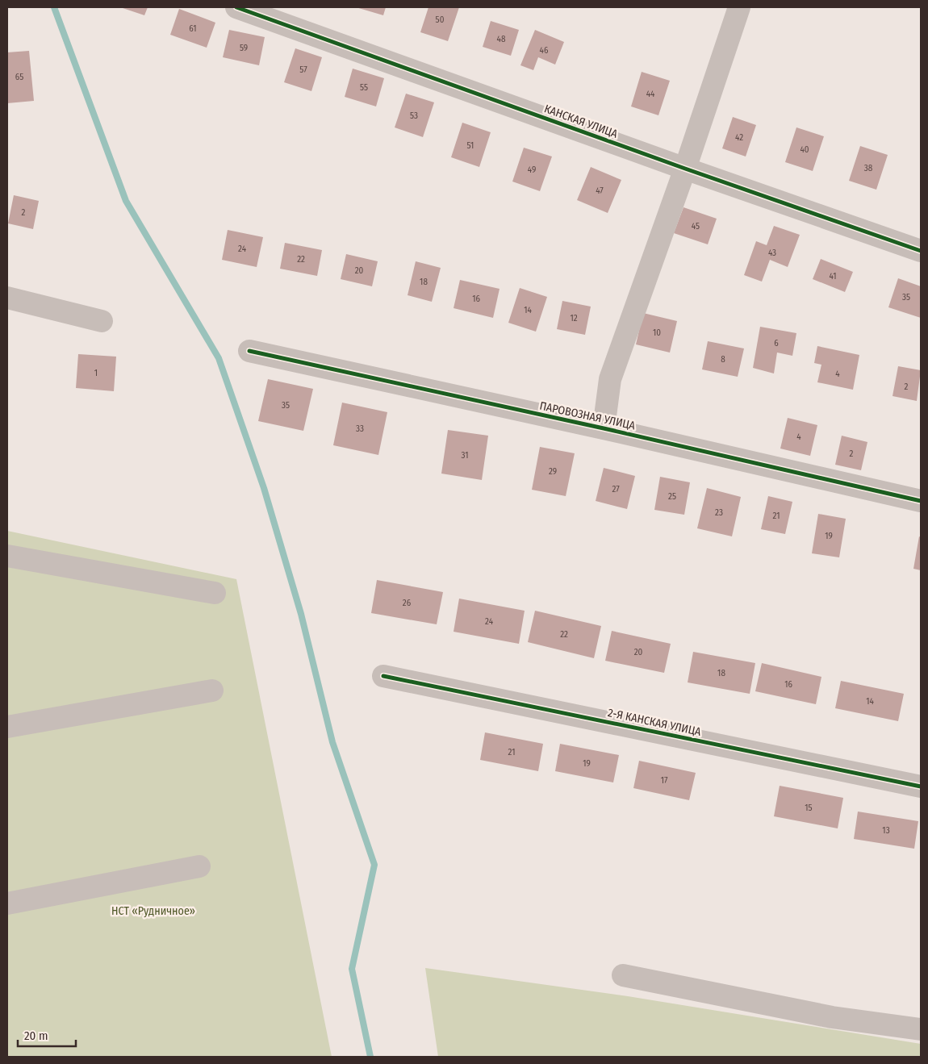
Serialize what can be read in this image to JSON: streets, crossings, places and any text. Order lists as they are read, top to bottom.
{
  "streets": {
    "street": ["КАНСКАЯ УЛИЦА", "ПАРОВОЗНАЯ УЛИЦА", "2-Я КАНСКАЯ УЛИЦА"]
  },
  "parks": ["НСТ «Рудничное»"],
  "house_numbers": [
    "50",
    "61",
    "48",
    "59",
    "46",
    "57",
    "65",
    "55",
    "44",
    "53",
    "42",
    "51",
    "40",
    "38",
    "49",
    "47",
    "2",
    "45",
    "24",
    "43",
    "22",
    "20",
    "41",
    "18",
    "35",
    "16",
    "14",
    "12",
    "10",
    "6",
    "8",
    "1",
    "4",
    "2",
    "35",
    "33",
    "4",
    "2",
    "31",
    "29",
    "27",
    "25",
    "23",
    "21",
    "19",
    "26",
    "24",
    "22",
    "20",
    "18",
    "16",
    "14",
    "21",
    "19",
    "17",
    "15",
    "13"
  ],
  "scale_bar": "20 m"
}
